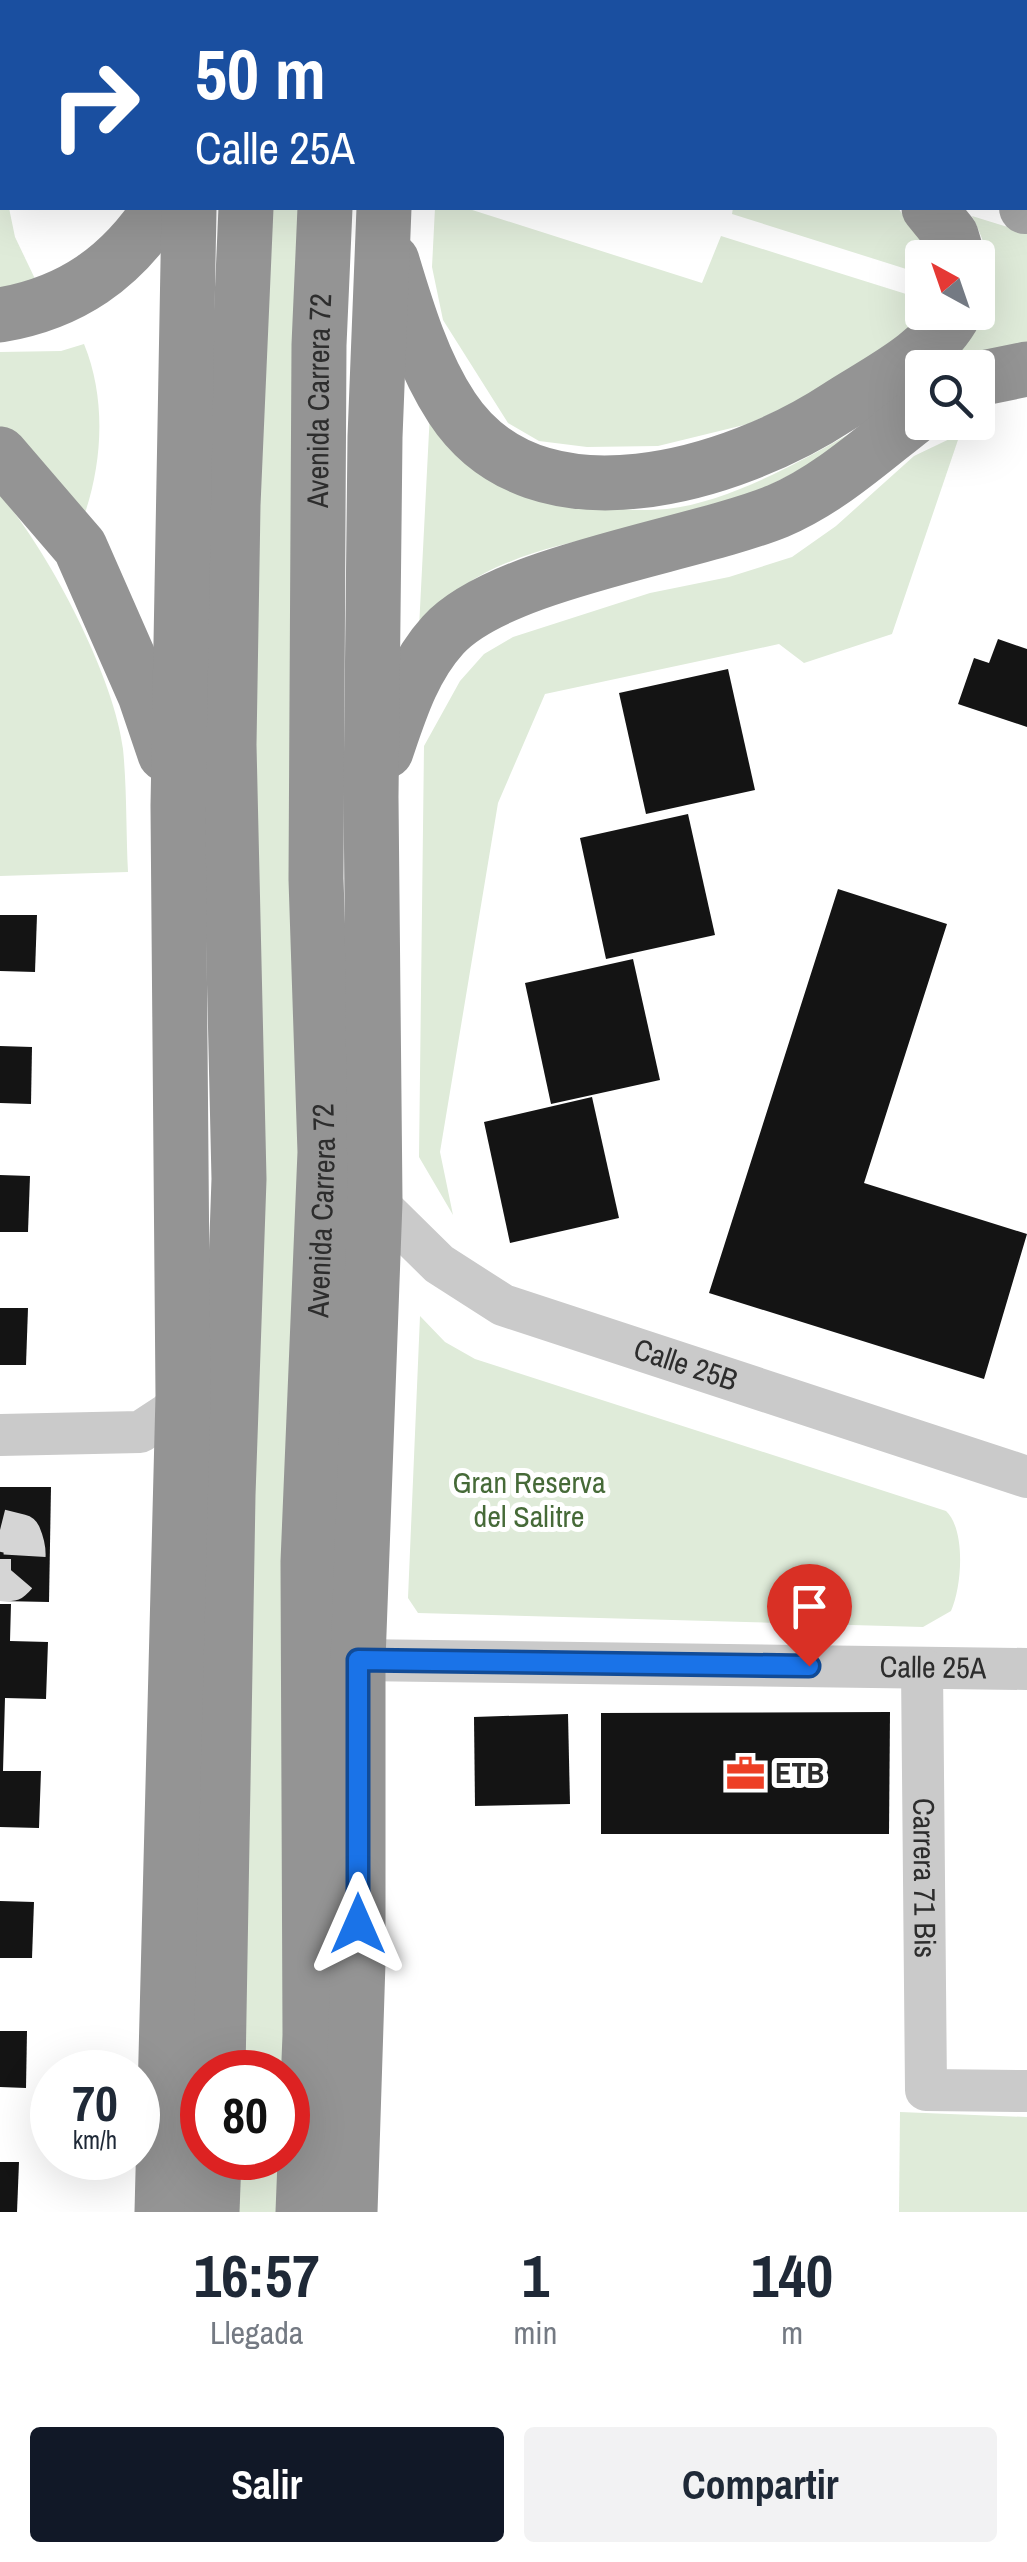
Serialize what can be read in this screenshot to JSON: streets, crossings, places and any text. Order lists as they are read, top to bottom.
{
  "streets": {
    "highway": ["Avenida Carrera 72"],
    "street": ["Calle 25B", "Calle 25A", "Carrera 71 Bis"]
  },
  "crossings": [
    ["Avenida Carrera 72", "Calle 25B"],
    ["Avenida Carrera 72", "Calle 25A"],
    ["Calle 25A", "Carrera 71 Bis"]
  ],
  "parks": ["Gran Reserva del Salitre"],
  "places": {
    "office": ["ETB"]
  },
  "north": "top left",
  "page": {
    "turn": ["50 m", "Calle 25A"],
    "speed": "70 km/h",
    "limit": "80",
    "eta": [
      "16:57",
      "Llegada",
      "1",
      "min",
      "140",
      "m"
    ],
    "buttons": ["Salir", "Compartir"]
  }
}
